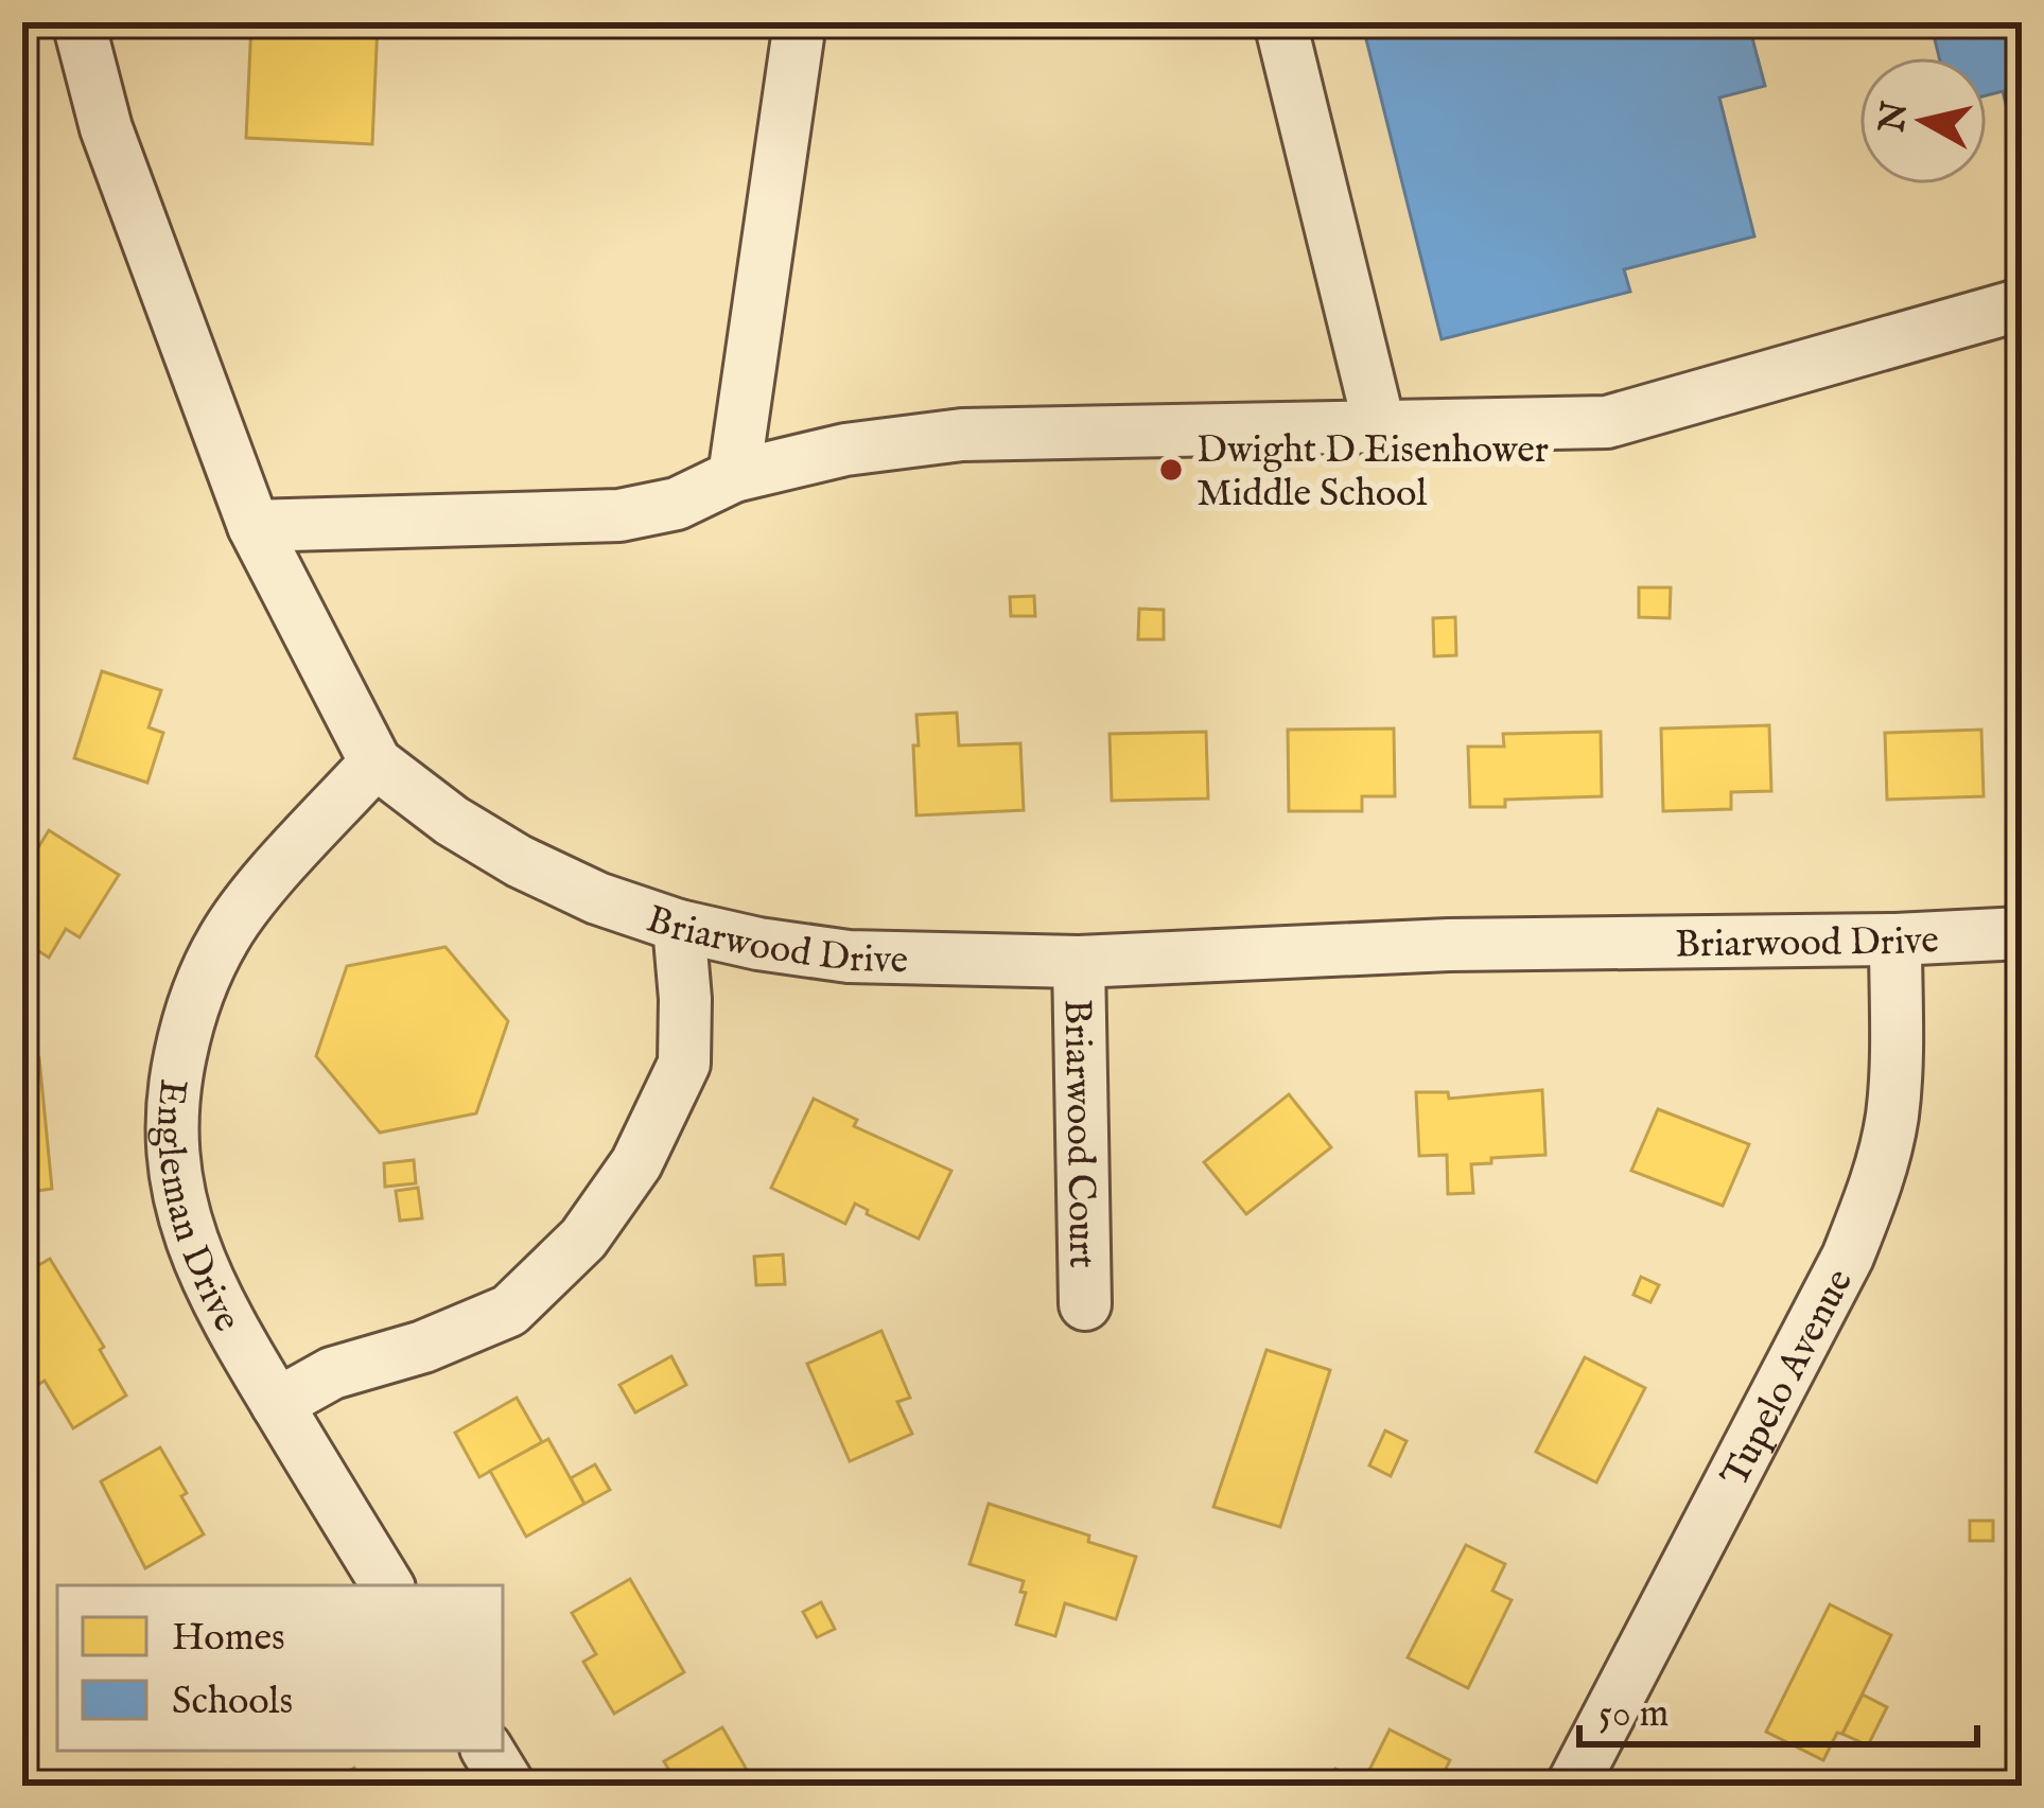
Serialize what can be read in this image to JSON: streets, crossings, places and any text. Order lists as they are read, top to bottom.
{
  "streets": {
    "street": [
      "Briarwood Drive",
      "Briarwood Court",
      "Engleman Drive",
      "Tupelo Avenue"
    ]
  },
  "crossings": [
    ["Briarwood Drive", "Briarwood Court"],
    ["Briarwood Drive", "Engleman Drive"],
    ["Briarwood Drive", "Tupelo Avenue"]
  ],
  "places": ["Dwight D Eisenhower Middle School"],
  "legend": ["Homes", "Schools"],
  "scale_bar": "50 m",
  "north": "left"
}
